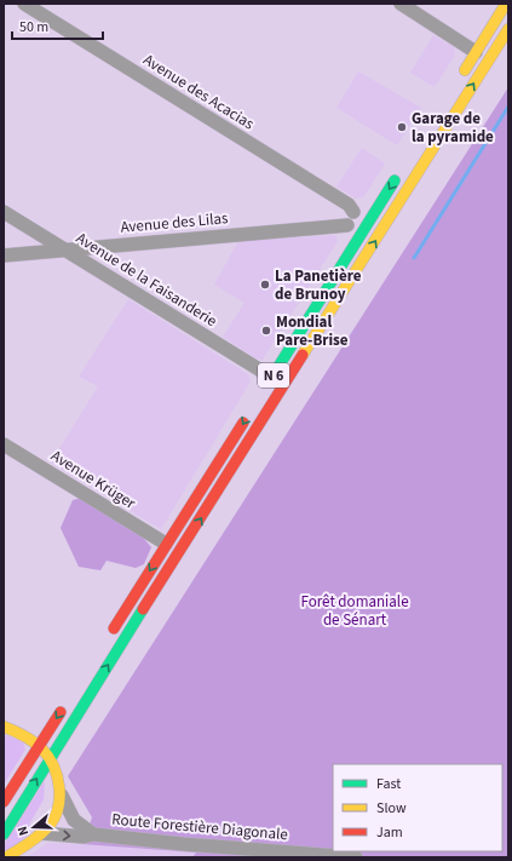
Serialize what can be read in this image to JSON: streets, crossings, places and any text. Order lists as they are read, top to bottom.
{
  "streets": {
    "main road": ["N 6"],
    "street": [
      "Avenue des Acacias",
      "Avenue des Lilas",
      "Avenue de la Faisanderie",
      "Avenue Krüger",
      "Route Forestière Diagonale"
    ]
  },
  "crossings": [
    ["Avenue des Lilas", "Avenue de la Faisanderie"],
    ["Avenue de la Faisanderie", "N 6"]
  ],
  "parks": ["Forêt domaniale de Sénart"],
  "places": ["Garage de la pyramide", "La Panetière de Brunoy", "Mondial Pare-Brise"],
  "legend": ["Fast", "Slow", "Jam"],
  "scale_bar": "50 m",
  "north": "left"
}
